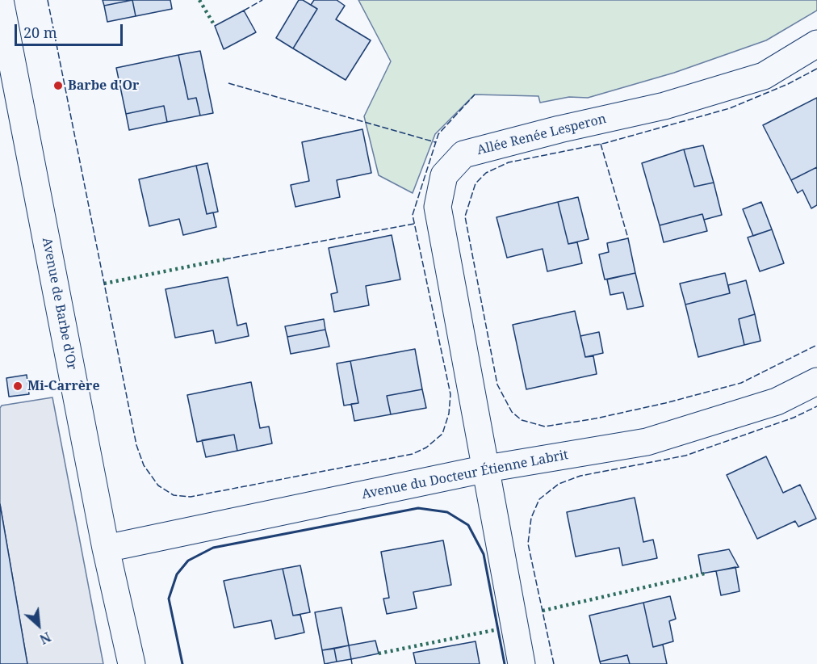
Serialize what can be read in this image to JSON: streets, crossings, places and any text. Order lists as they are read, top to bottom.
{
  "streets": {
    "street": ["Allée Renée Lesperon", "Avenue de Barbe d'Or", "Avenue du Docteur Étienne Labrit"]
  },
  "crossings": [
    ["Allée Renée Lesperon", "Avenue du Docteur Étienne Labrit"],
    ["Avenue de Barbe d'Or", "Avenue du Docteur Étienne Labrit"]
  ],
  "places": ["Barbe d'Or", "Mi-Carrère"],
  "scale_bar": "20 m",
  "north": "bottom right"
}
